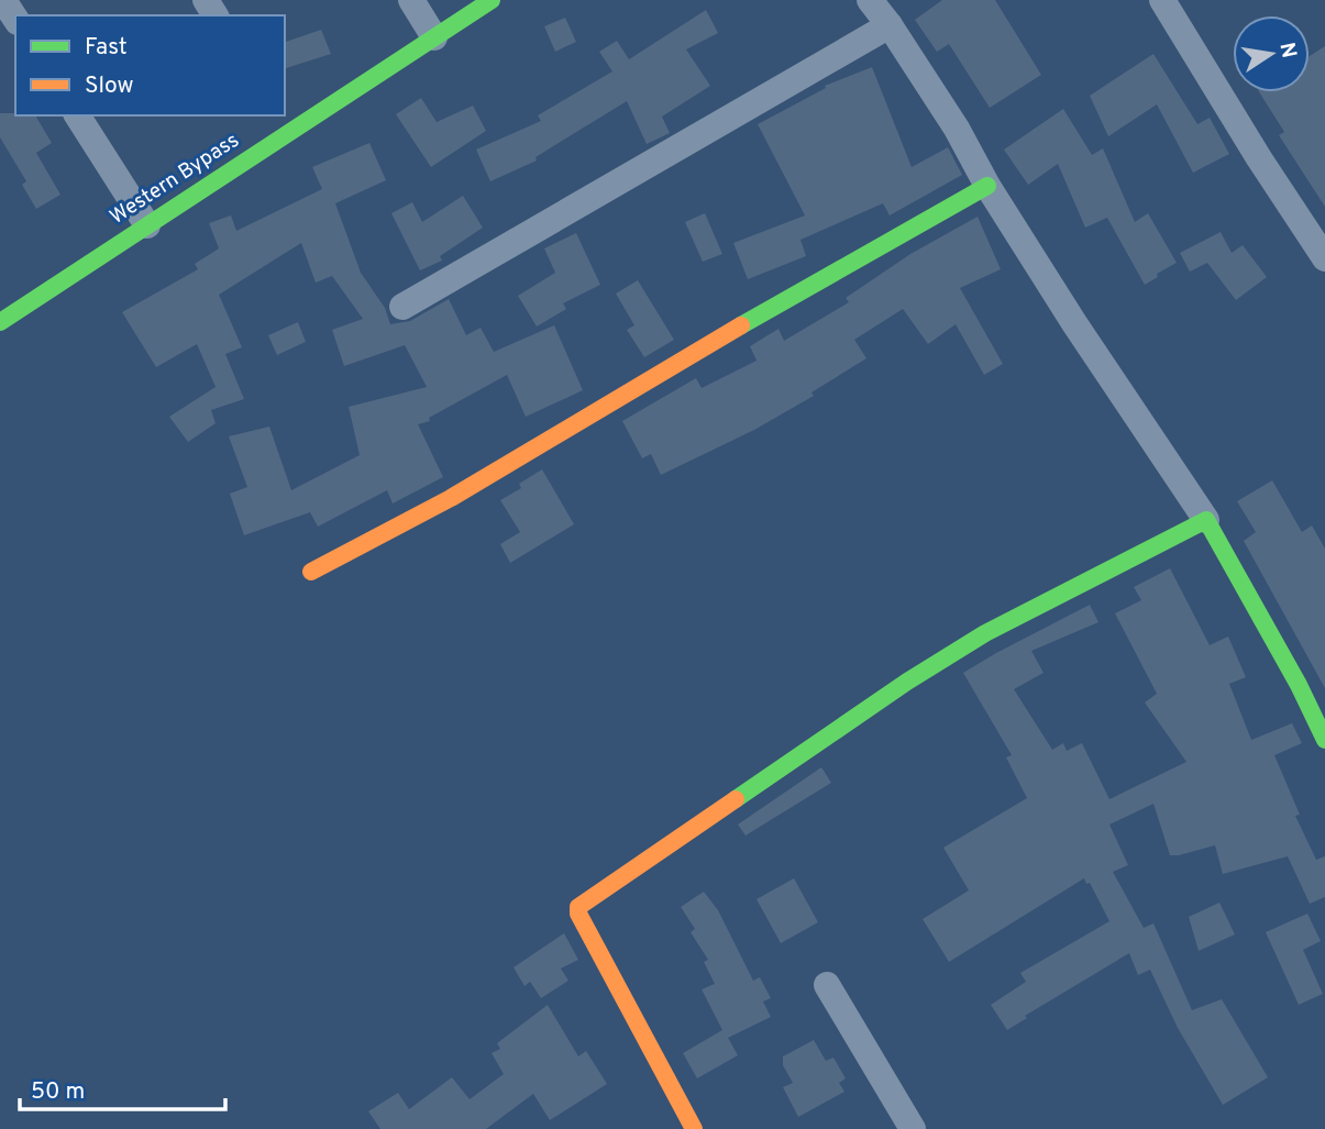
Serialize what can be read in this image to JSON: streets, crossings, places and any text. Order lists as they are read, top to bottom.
{
  "streets": {
    "street": ["Western Bypass"]
  },
  "legend": ["Fast", "Slow"],
  "scale_bar": "50 m",
  "north": "right"
}
